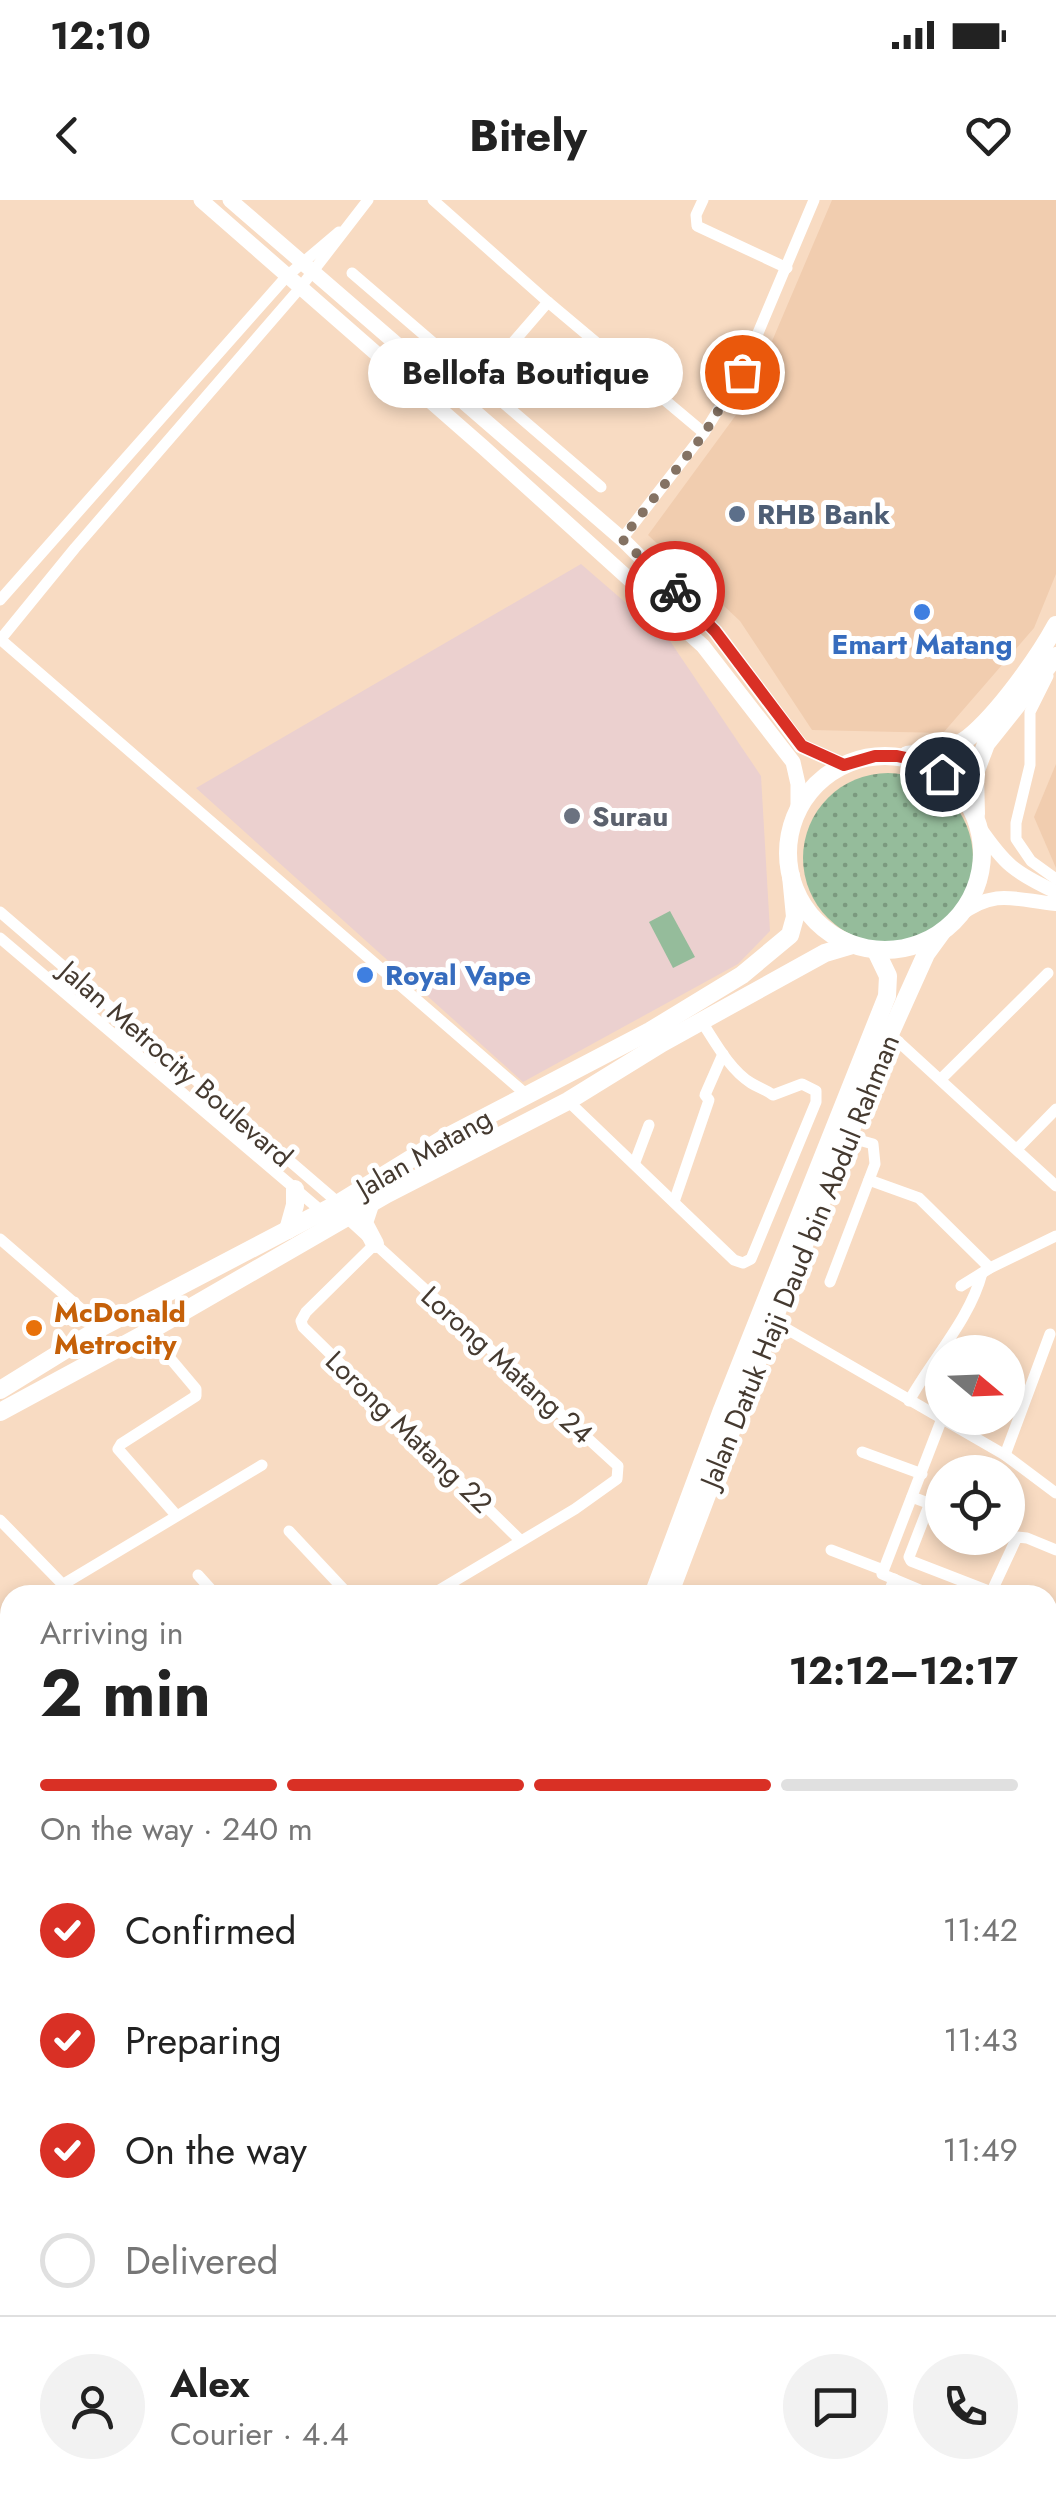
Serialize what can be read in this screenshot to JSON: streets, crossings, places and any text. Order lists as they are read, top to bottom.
{
  "streets": {
    "main road": ["Jalan Matang", "Jalan Datuk Haji Daud bin Abdul Rahman"],
    "street": ["Jalan Metrocity Boulevard", "Lorong Matang 24", "Lorong Matang 22"]
  },
  "crossings": [
    ["Jalan Metrocity Boulevard", "Jalan Matang"],
    ["Jalan Metrocity Boulevard", "Lorong Matang 24"],
    ["Jalan Matang", "Jalan Datuk Haji Daud bin Abdul Rahman"],
    ["Jalan Matang", "Lorong Matang 24"],
    ["Lorong Matang 24", "Lorong Matang 22"]
  ],
  "places": [
    "Bellofa Boutique",
    "RHB Bank",
    "Emart Matang",
    "Surau",
    "Royal Vape",
    "McDonald Metrocity"
  ],
  "north": "right",
  "page": {
    "status": "12:10",
    "header": "Bitely",
    "bubble": "Bellofa Boutique",
    "heading": ["2 min", "Arriving in", "12:12–12:17"],
    "panel": ["Alex", "Courier · 4.4"],
    "bar": "On the way · 240 m",
    "list": [
      ["Confirmed", "11:42"],
      ["Preparing", "11:43"],
      ["On the way", "11:49"],
      "Delivered"
    ]
  }
}
